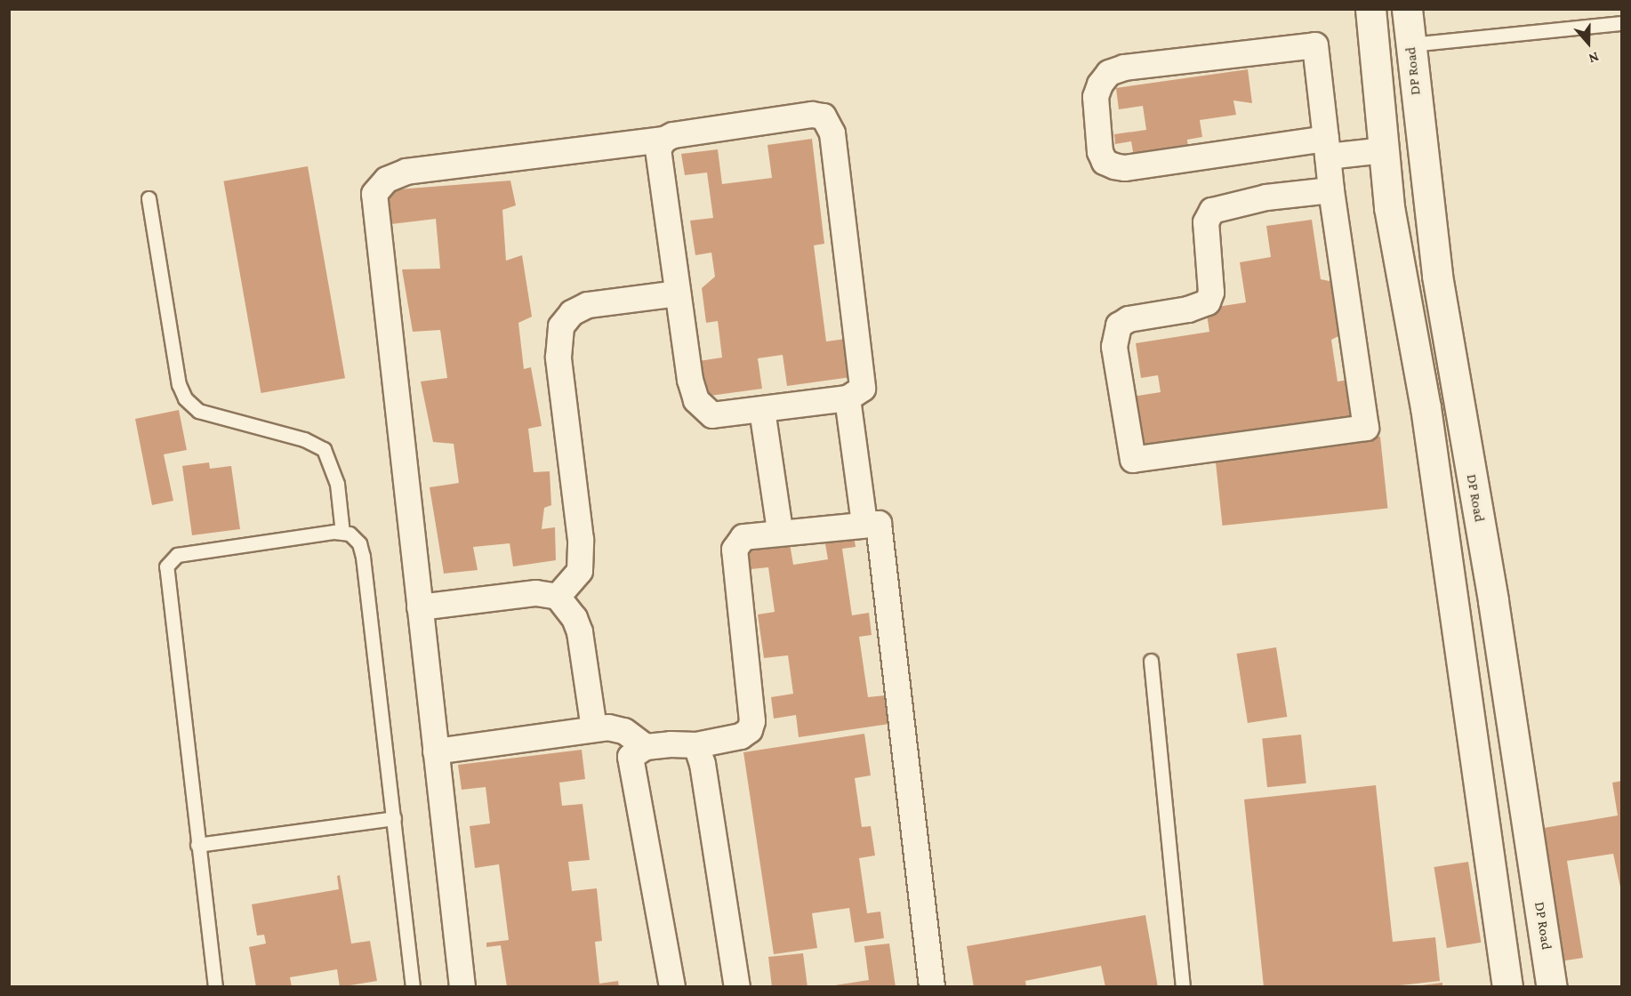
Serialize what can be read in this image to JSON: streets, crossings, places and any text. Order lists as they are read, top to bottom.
{
  "streets": {
    "street": ["DP Road"]
  },
  "north": "bottom"
}
